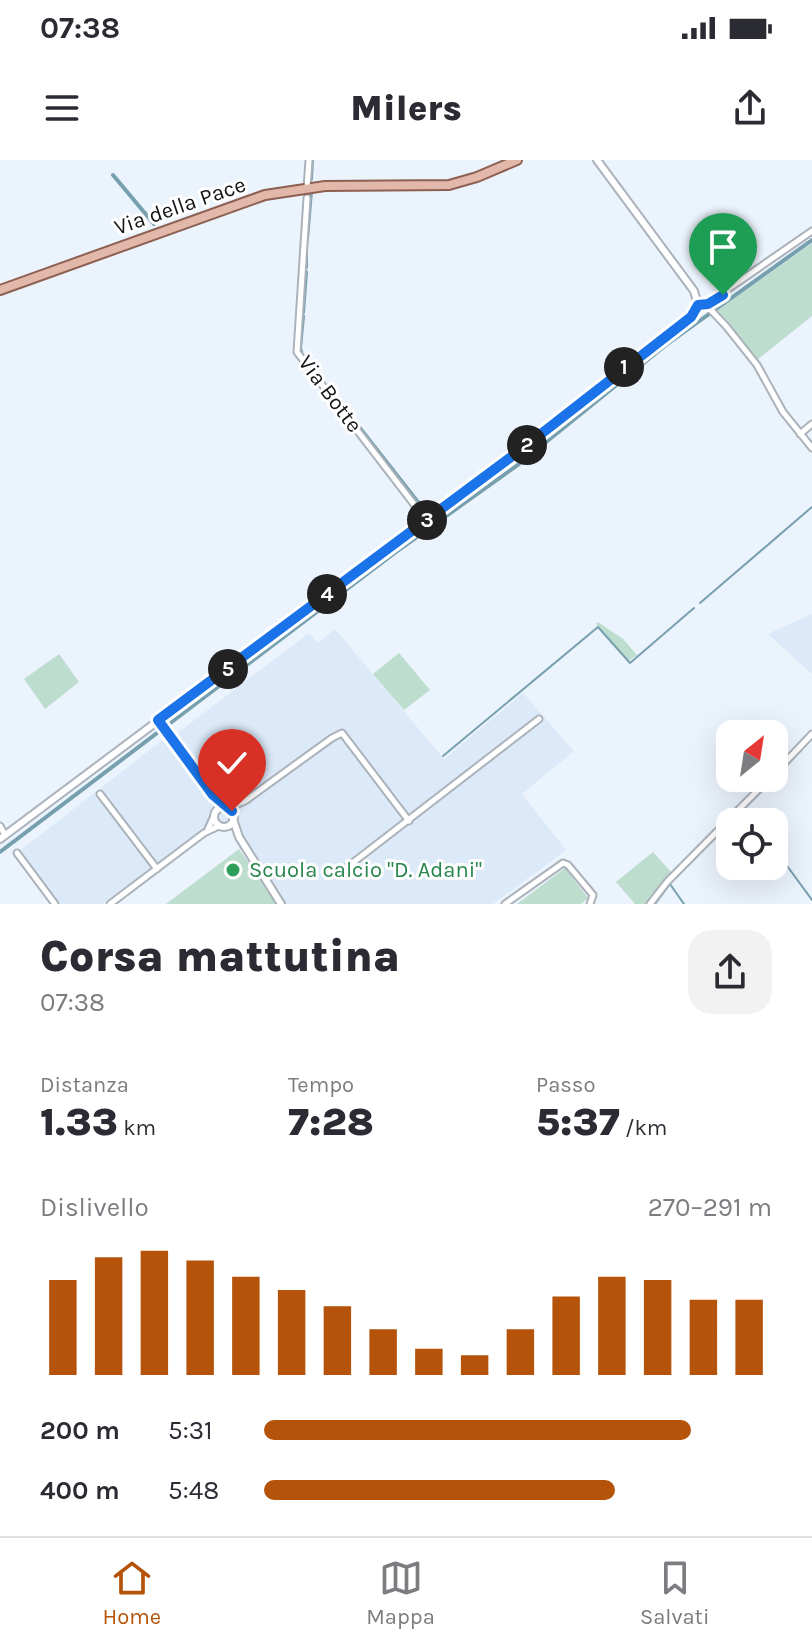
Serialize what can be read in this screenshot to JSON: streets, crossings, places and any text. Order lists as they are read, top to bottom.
{
  "streets": {
    "main road": ["Via della Pace"],
    "street": ["Via Botte"]
  },
  "crossings": [
    ["Via della Pace", "Via Botte"]
  ],
  "places": ["Scuola calcio \"D. Adani\""],
  "north": "top right",
  "page": {
    "status": "07:38",
    "header": "Milers",
    "pins": [
      "1",
      "2",
      "3",
      "4",
      "5"
    ],
    "heading": ["Corsa mattutina", "07:38"],
    "stats": [
      ["Distanza", "1.33 km"],
      ["Tempo", "7:28"],
      ["Passo", "5:37 /km"]
    ],
    "chart": ["Dislivello", "270–291 m"],
    "list": [
      {
        "name": "200 m",
        "note": "5:31"
      },
      {
        "name": "400 m",
        "note": "5:48"
      }
    ],
    "tabs": ["Home", "Mappa", "Salvati"]
  }
}
